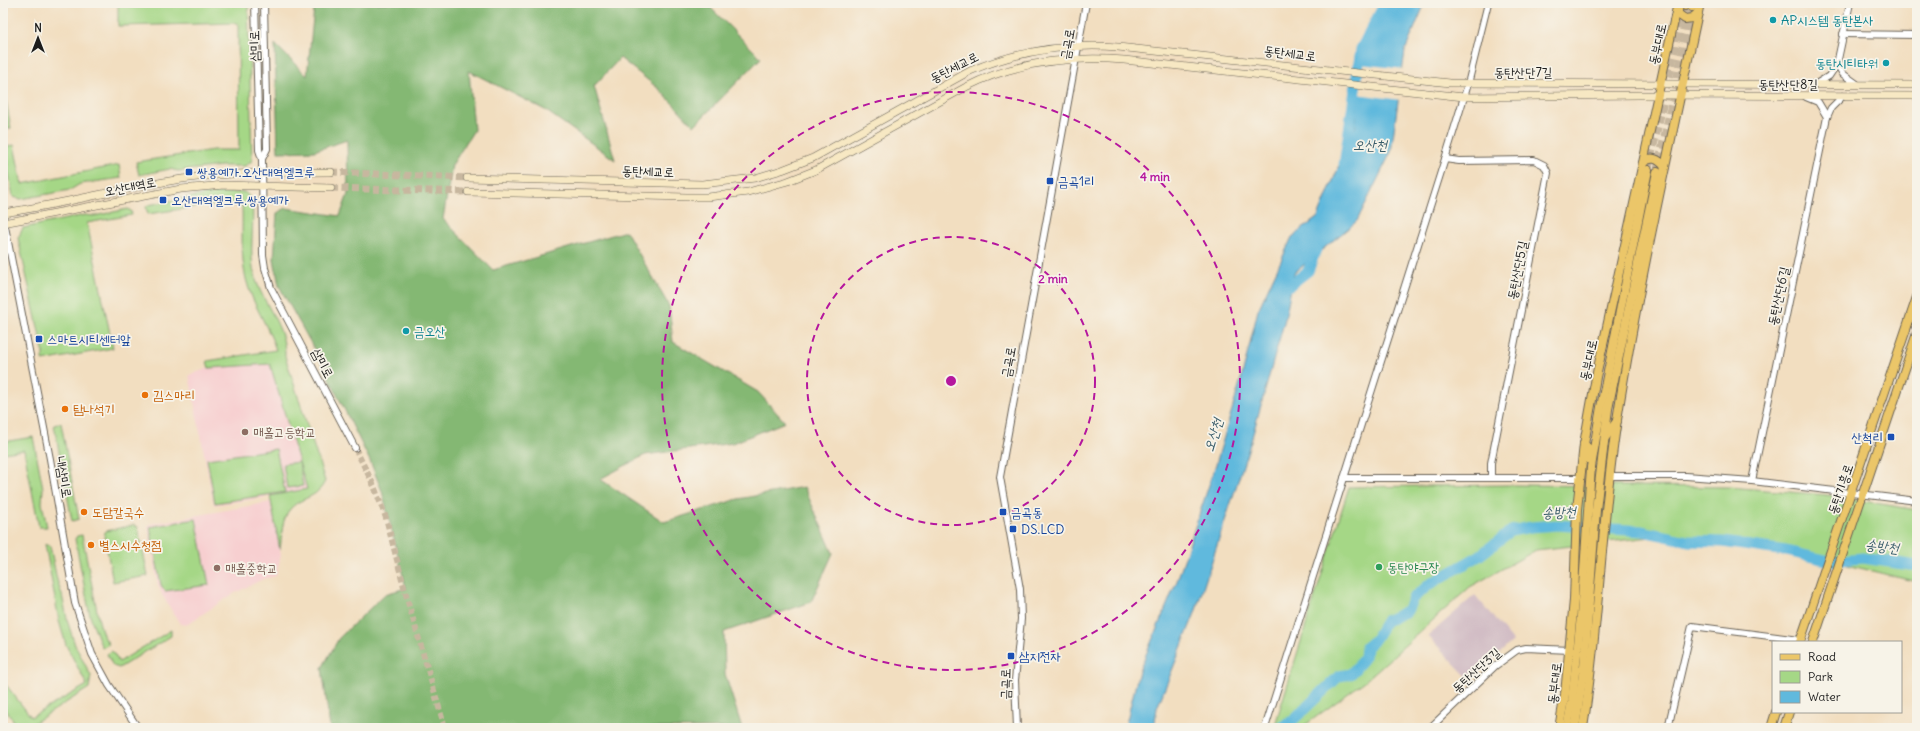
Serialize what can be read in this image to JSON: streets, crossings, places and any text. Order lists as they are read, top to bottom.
{
  "streets": {
    "main road": [
      "동부대로",
      "동탄세교로",
      "동탄산단7길",
      "동탄산단8길",
      "오산대역로",
      "동탄기흥로"
    ],
    "street": [
      "금곡로",
      "삼미로",
      "동탄산단5길",
      "동탄산단6길",
      "내삼미로",
      "동탄산단3길"
    ]
  },
  "crossings": [
    ["금곡로", "동탄세교로"],
    ["동부대로", "동탄산단7길"],
    ["동부대로", "동탄산단8길"],
    ["동부대로", "동탄산단3길"],
    ["삼미로", "오산대역로"],
    ["동탄세교로", "동탄산단7길"],
    ["동탄산단7길", "동탄산단8길"],
    ["오산대역로", "내삼미로"]
  ],
  "water": ["오산천", "송방천"],
  "places": {
    "other": [
      "AP시스템 동탄본사",
      "동탄시티타워",
      "금오산",
      "김스마리",
      "탐나석기",
      "매홀고등학교",
      "도담칼국수",
      "별스시수청점",
      "동탄야구장",
      "매홀중학교"
    ],
    "transit": [
      "쌍용예가.오산대역엘크루",
      "금곡1리",
      "오산대역엘크루.쌍용예가",
      "스마트시티센터앞",
      "산척리",
      "금곡동",
      "DS.LCD",
      "삼지전자"
    ]
  },
  "legend": ["Road", "Park", "Water"],
  "north": "top",
  "rings": ["4 min", "2 min"]
}
